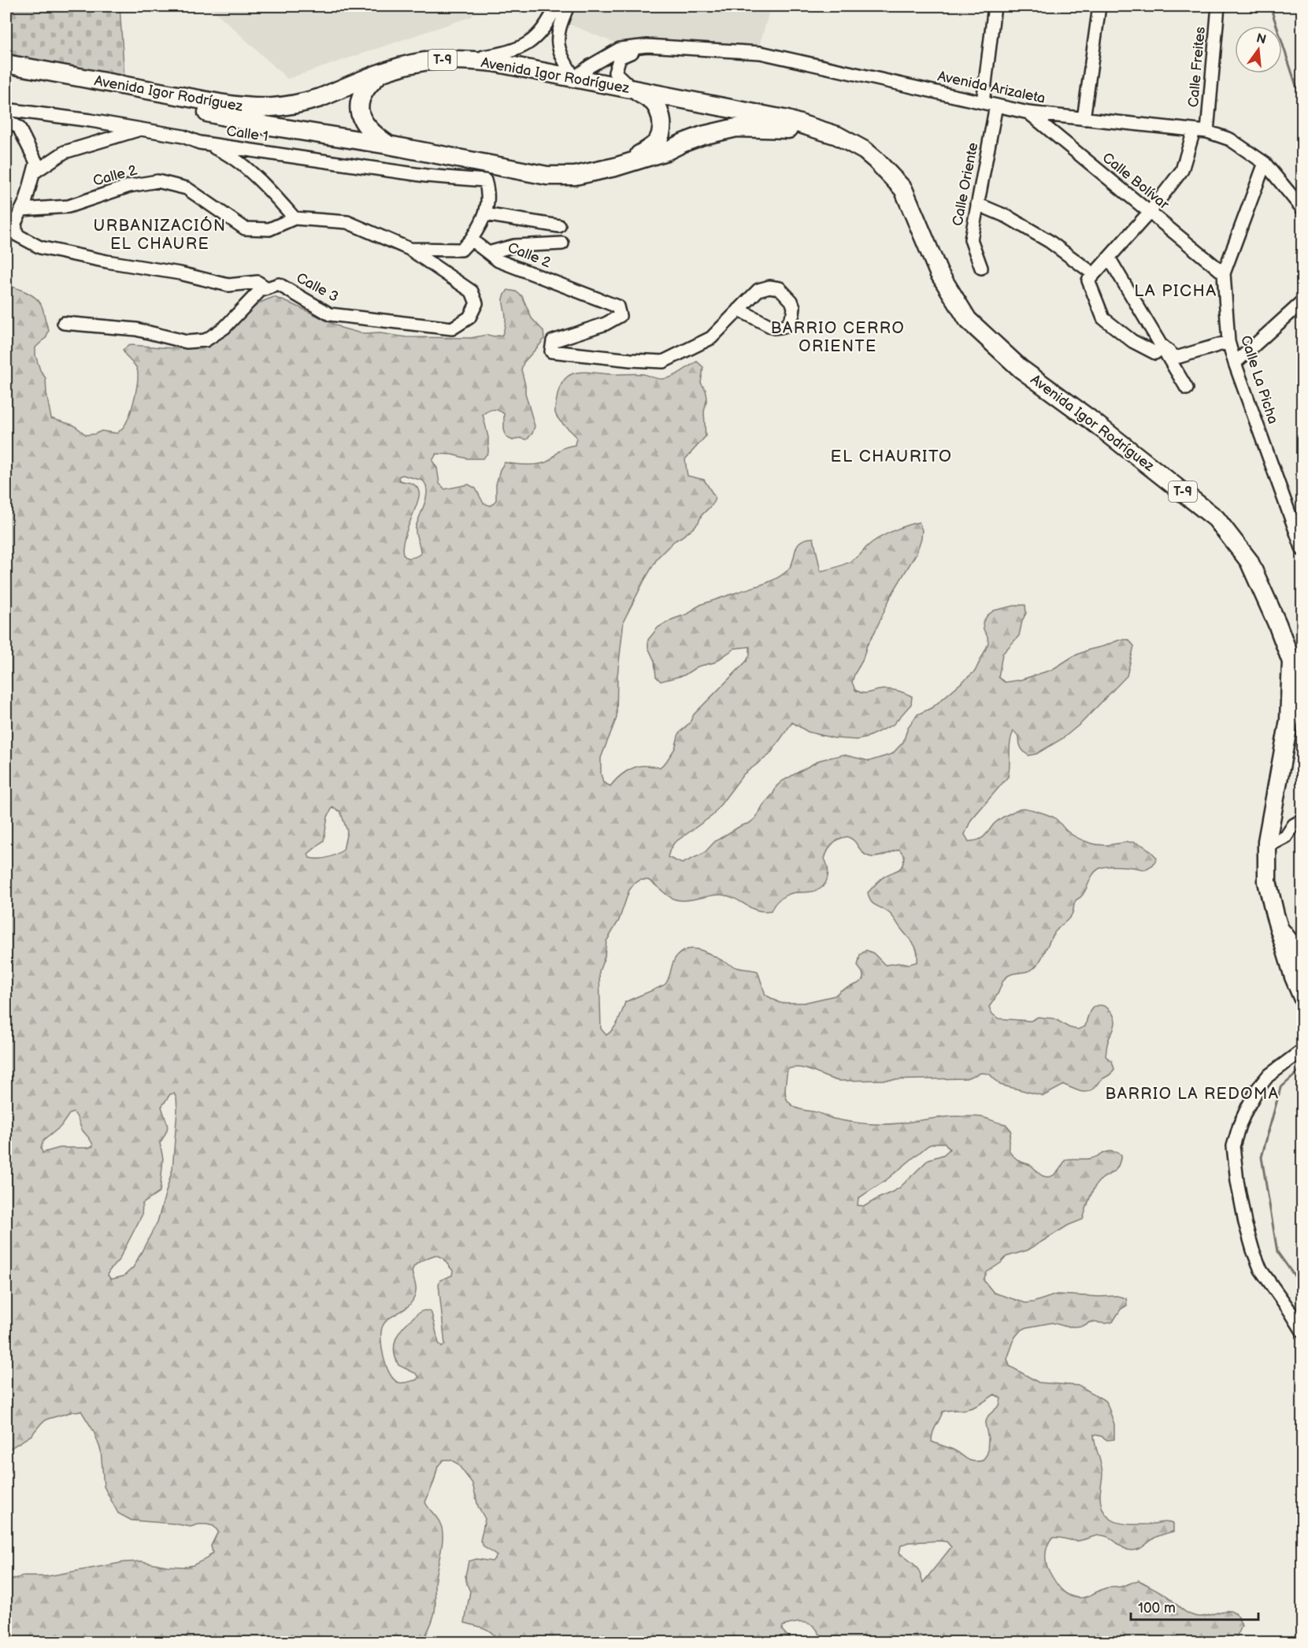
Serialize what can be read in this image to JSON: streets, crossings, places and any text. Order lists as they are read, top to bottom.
{
  "streets": {
    "highway": ["T-9", "Avenida Igor Rodríguez"],
    "street": [
      "Calle Freites",
      "Avenida Arizaleta",
      "Calle 1",
      "Calle 2",
      "Calle Bolívar",
      "Calle Oriente",
      "Calle 3",
      "Calle La Picha"
    ]
  },
  "crossings": [
    ["T-9", "Avenida Igor Rodríguez"],
    ["Calle Freites", "Avenida Arizaleta"],
    ["Avenida Igor Rodríguez", "Avenida Arizaleta"],
    ["Avenida Arizaleta", "Calle Bolívar"],
    ["Avenida Arizaleta", "Calle Oriente"],
    ["Avenida Arizaleta", "Calle La Picha"],
    ["Calle 2", "Calle 3"],
    ["Calle Bolívar", "Calle La Picha"]
  ],
  "districts": [
    "URBANIZACIÓN EL CHAURE",
    "LA PICHA",
    "BARRIO CERRO ORIENTE",
    "EL CHAURITO",
    "BARRIO LA REDOMA"
  ],
  "scale_bar": "100 m",
  "north": "top"
}
